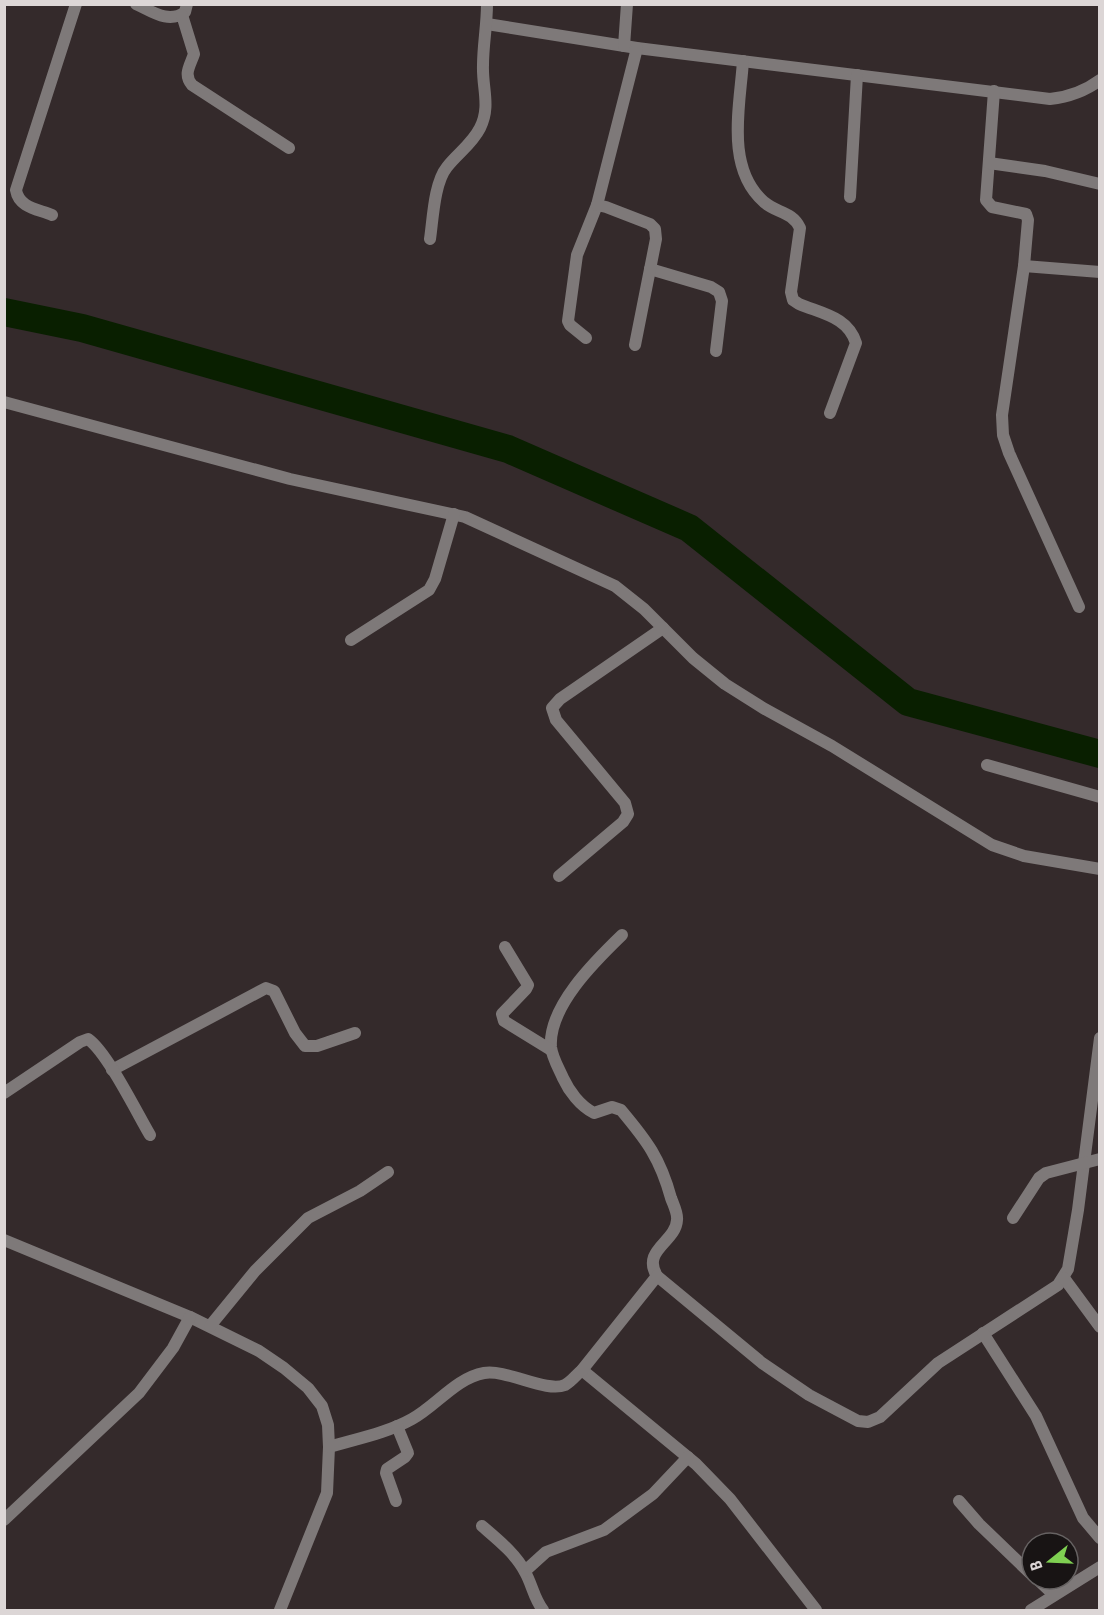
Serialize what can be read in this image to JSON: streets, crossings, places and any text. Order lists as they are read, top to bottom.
{
  "north": "left"
}
